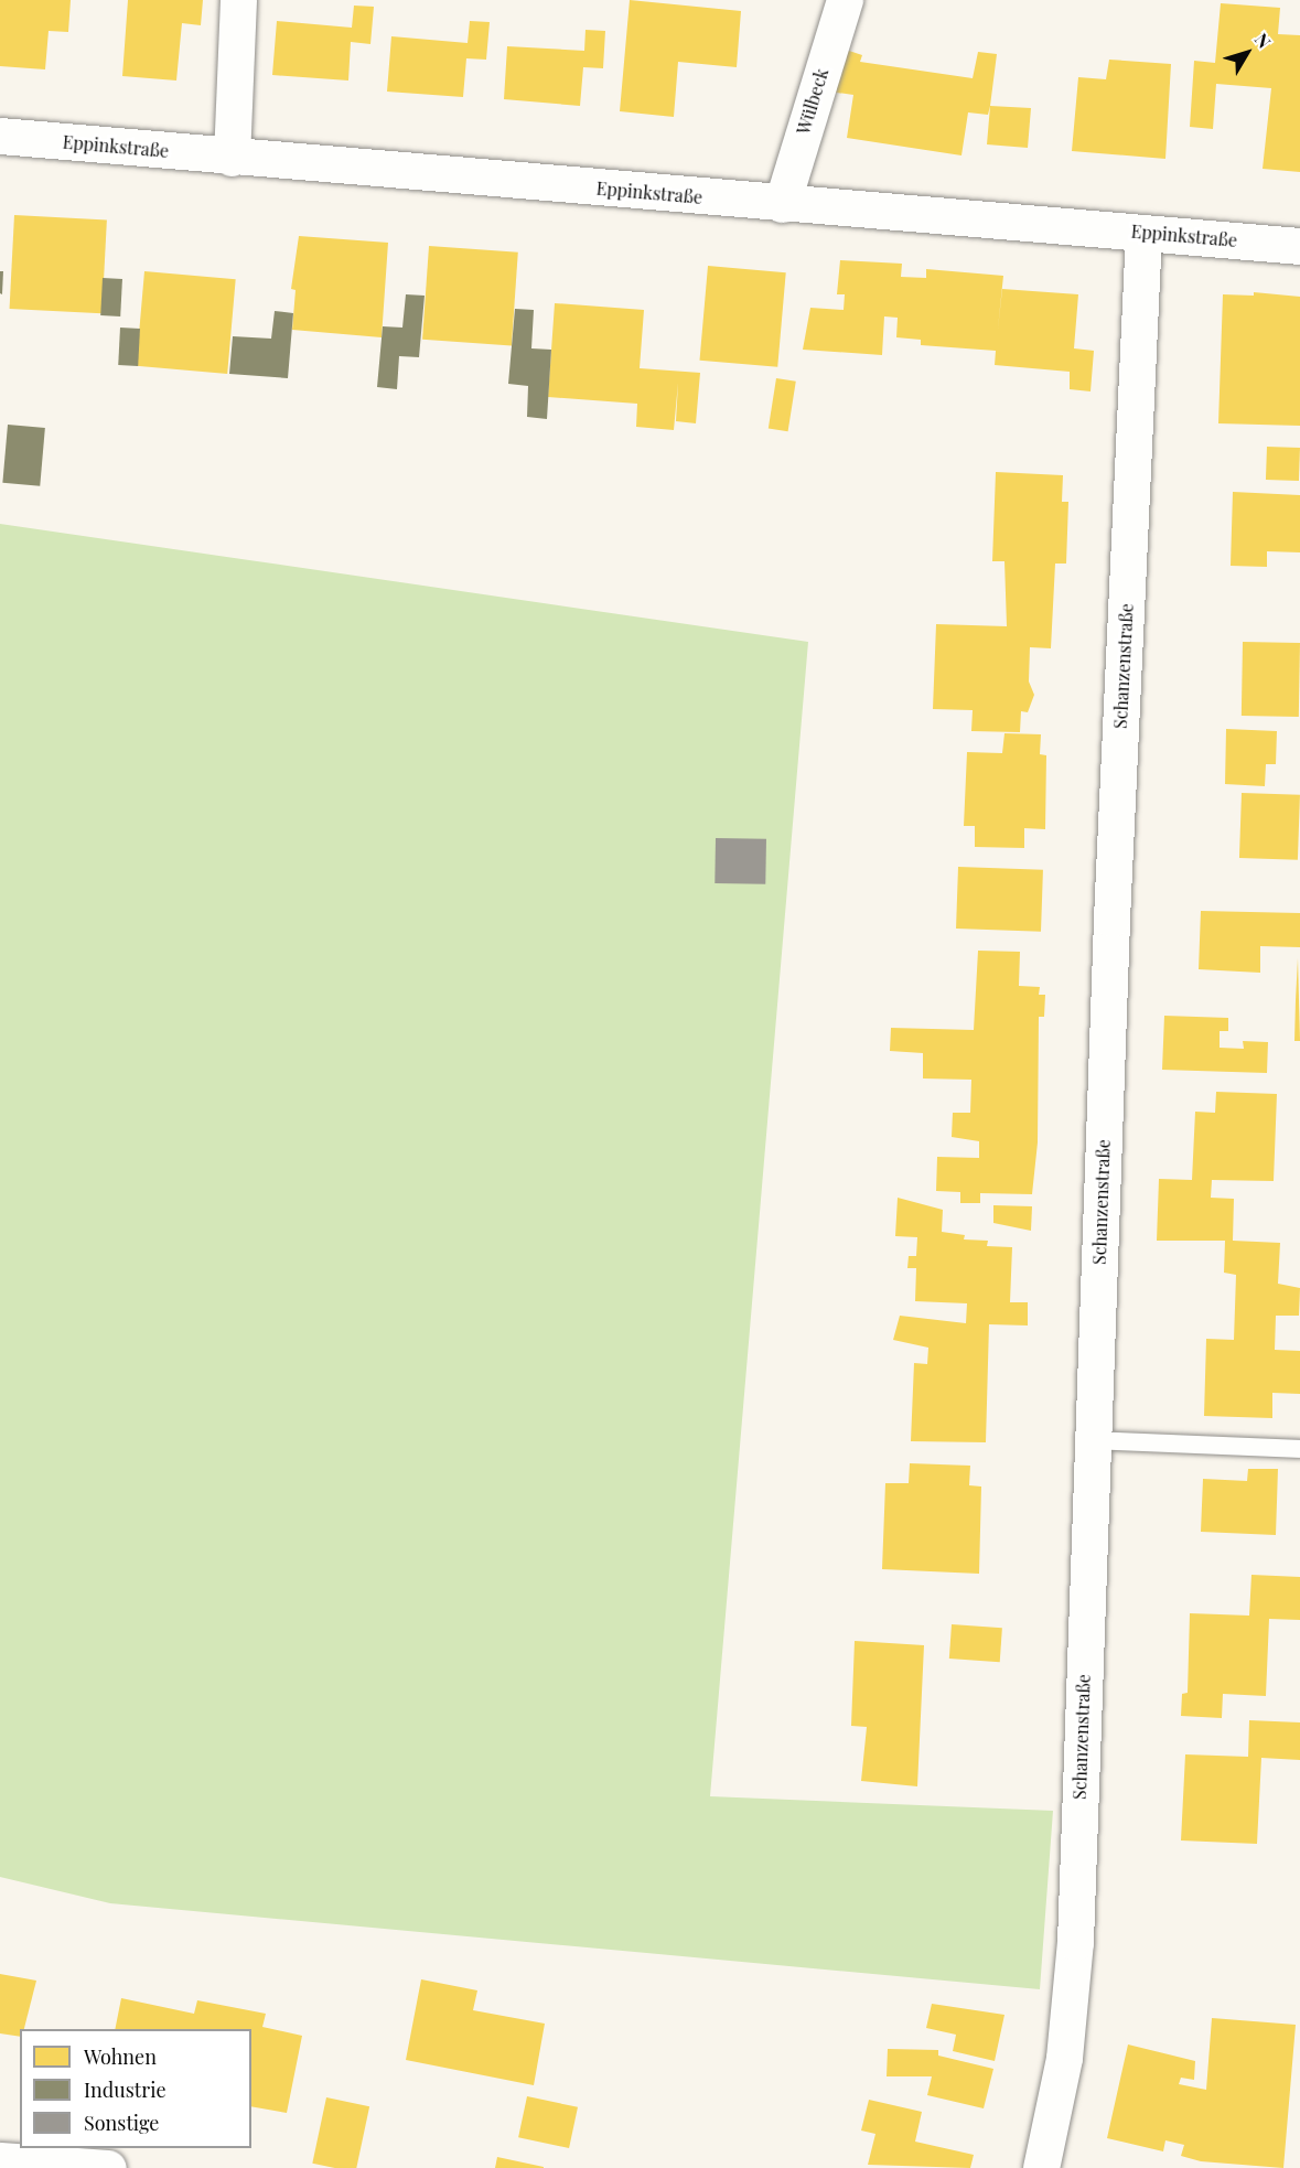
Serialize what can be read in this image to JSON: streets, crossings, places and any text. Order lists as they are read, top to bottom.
{
  "streets": {
    "street": ["Wülbeck", "Eppinkstraße", "Schanzenstraße"]
  },
  "crossings": [
    ["Wülbeck", "Eppinkstraße"],
    ["Eppinkstraße", "Schanzenstraße"]
  ],
  "legend": ["Wohnen", "Industrie", "Sonstige"],
  "north": "top right"
}
